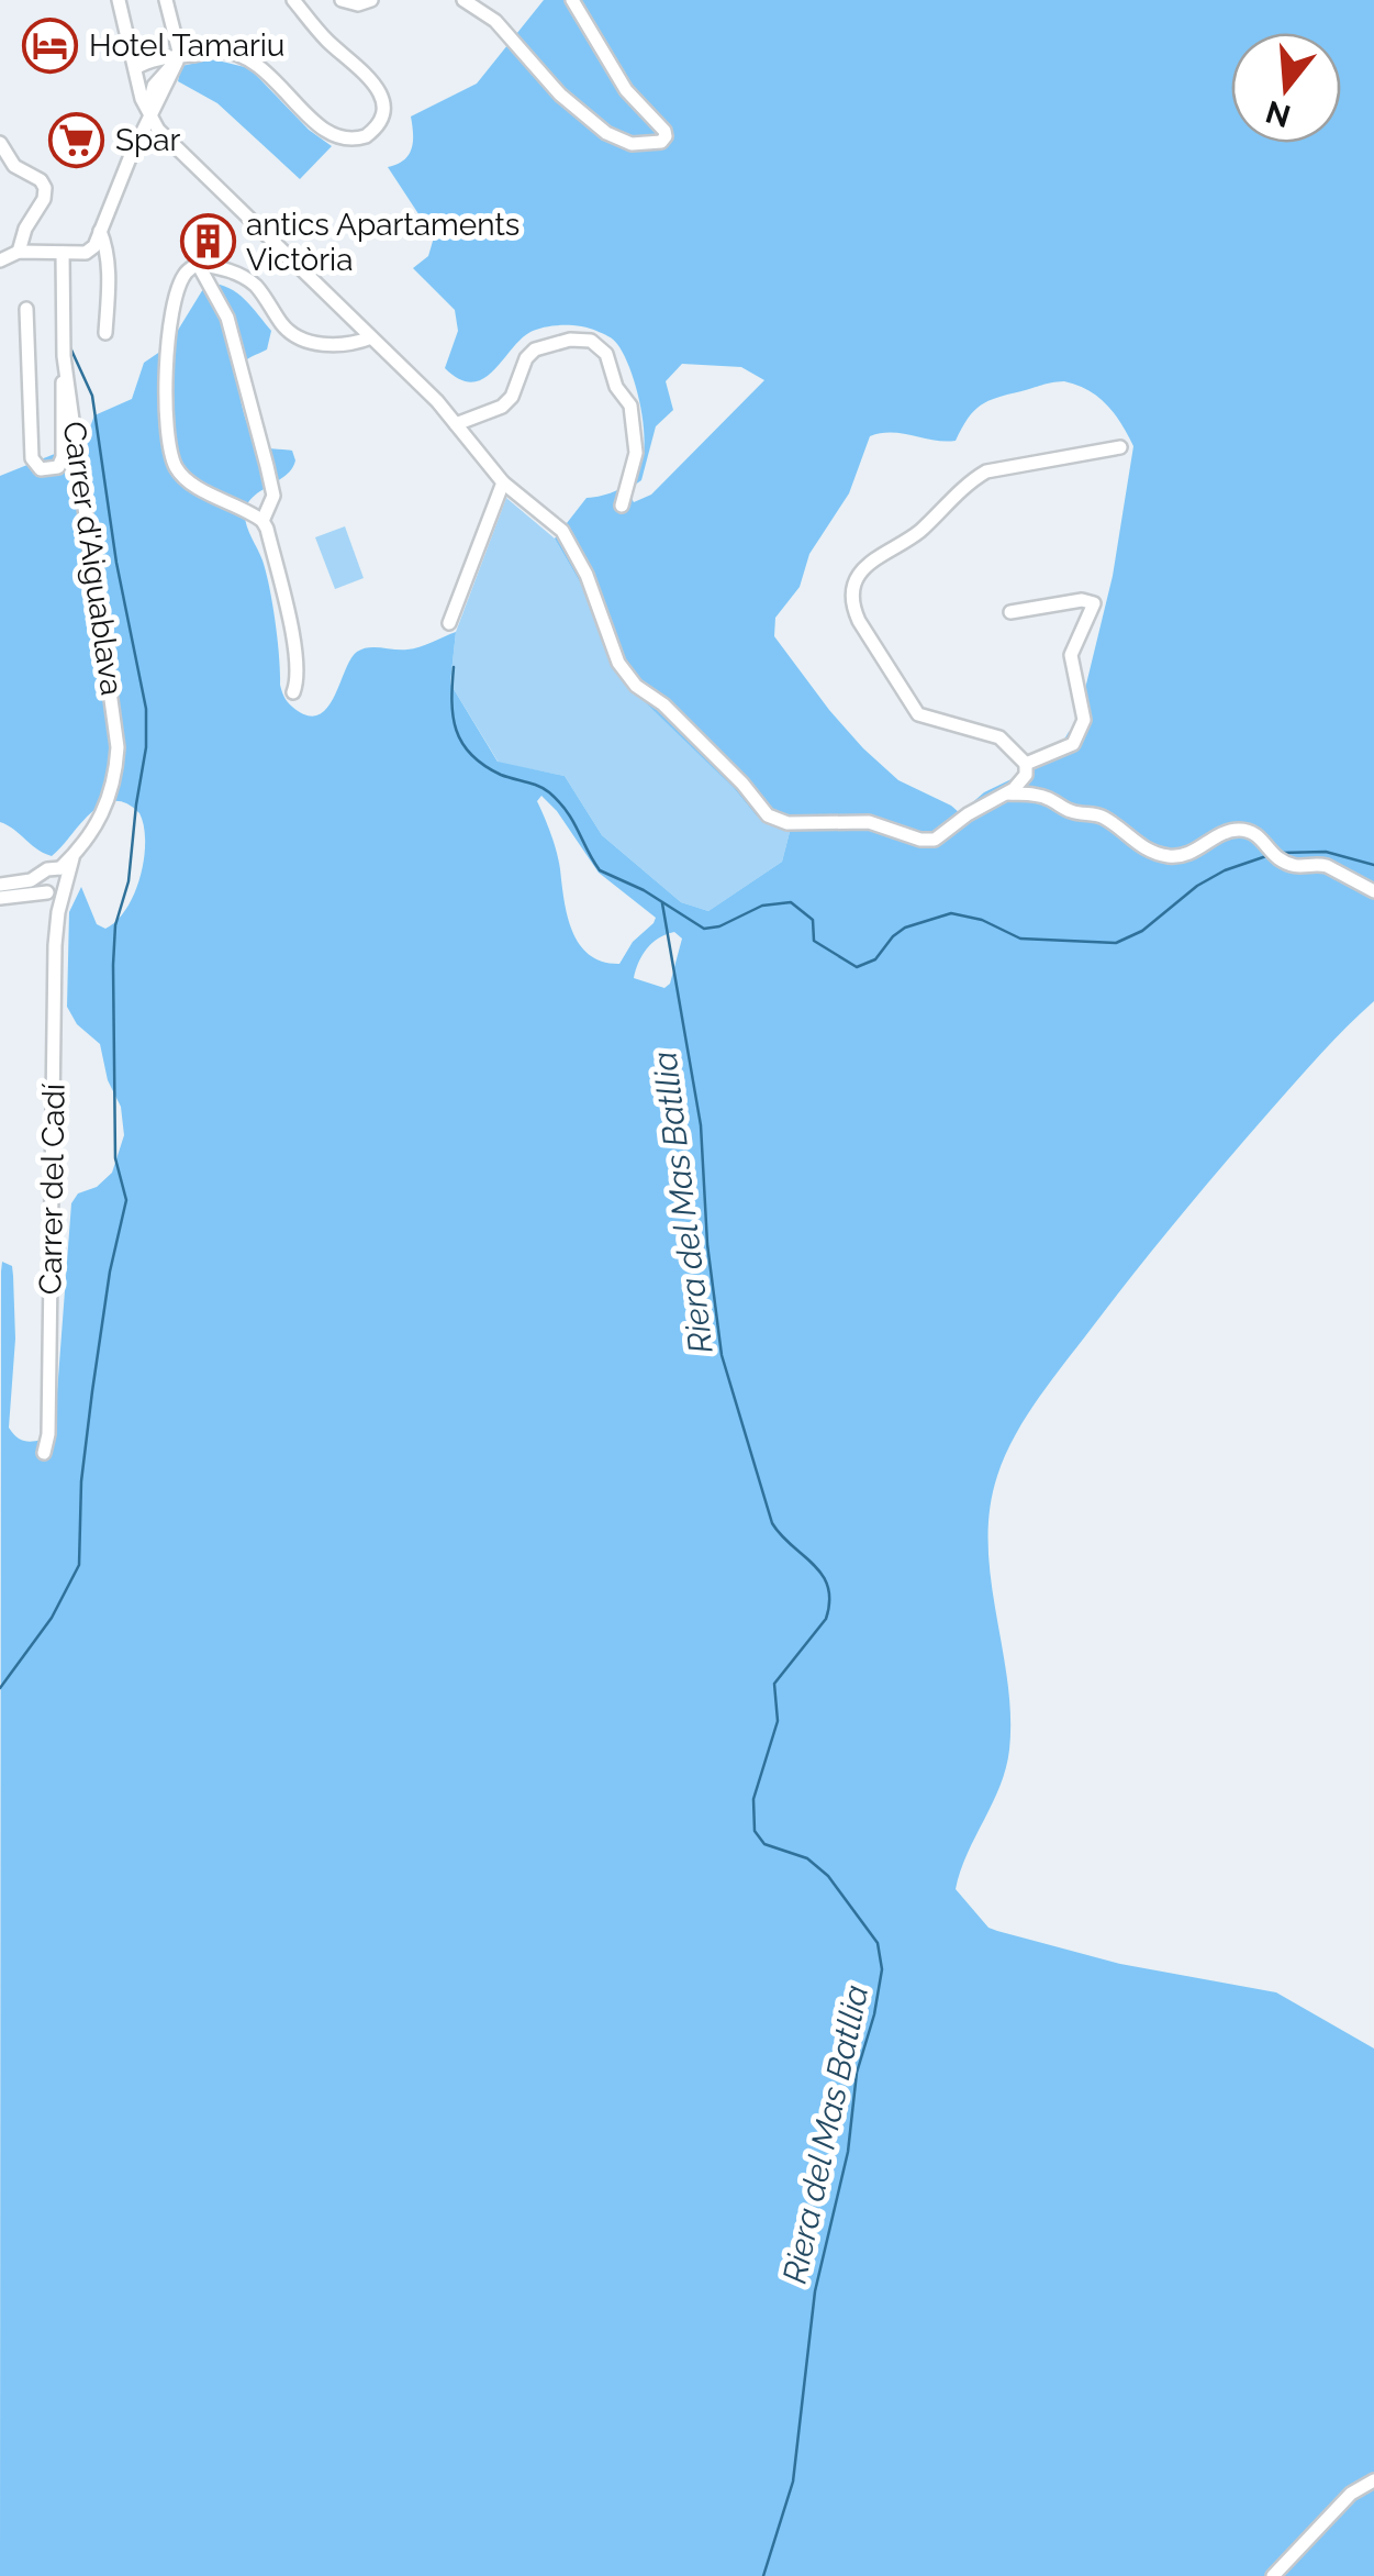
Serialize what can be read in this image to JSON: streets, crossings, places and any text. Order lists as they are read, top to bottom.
{
  "streets": {
    "street": ["Carrer d'Aiguablava", "Carrer del Cadí"]
  },
  "crossings": [
    ["Carrer d'Aiguablava", "Carrer del Cadí"]
  ],
  "water": ["Riera del Mas Batllia"],
  "places": {
    "hotel": ["Hotel Tamariu"],
    "supermarket": ["Spar"],
    "building": ["antics Apartaments Victòria"]
  },
  "north": "bottom"
}
